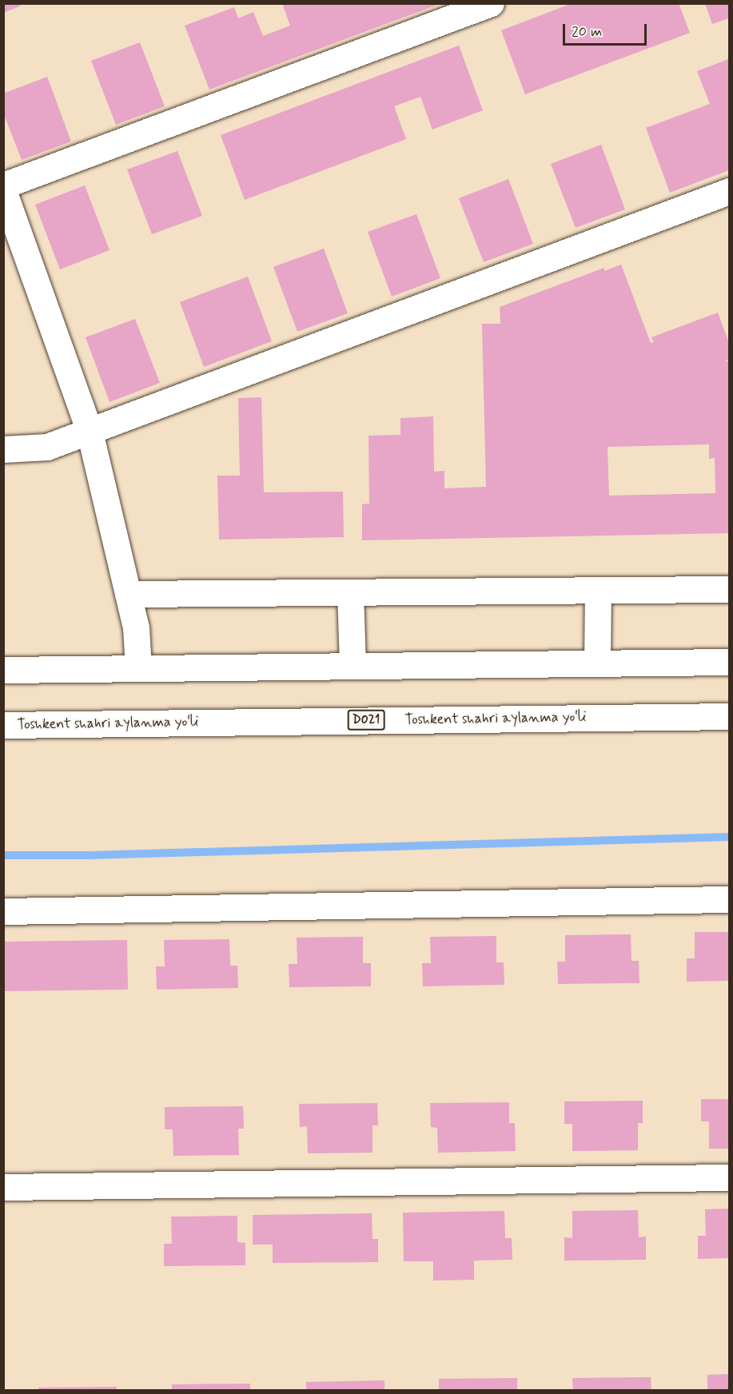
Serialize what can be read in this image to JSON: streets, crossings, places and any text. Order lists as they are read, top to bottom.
{
  "streets": {
    "main road": ["Toshkent shahri aylanma yoʻli", "D021"]
  },
  "scale_bar": "20 m"
}
